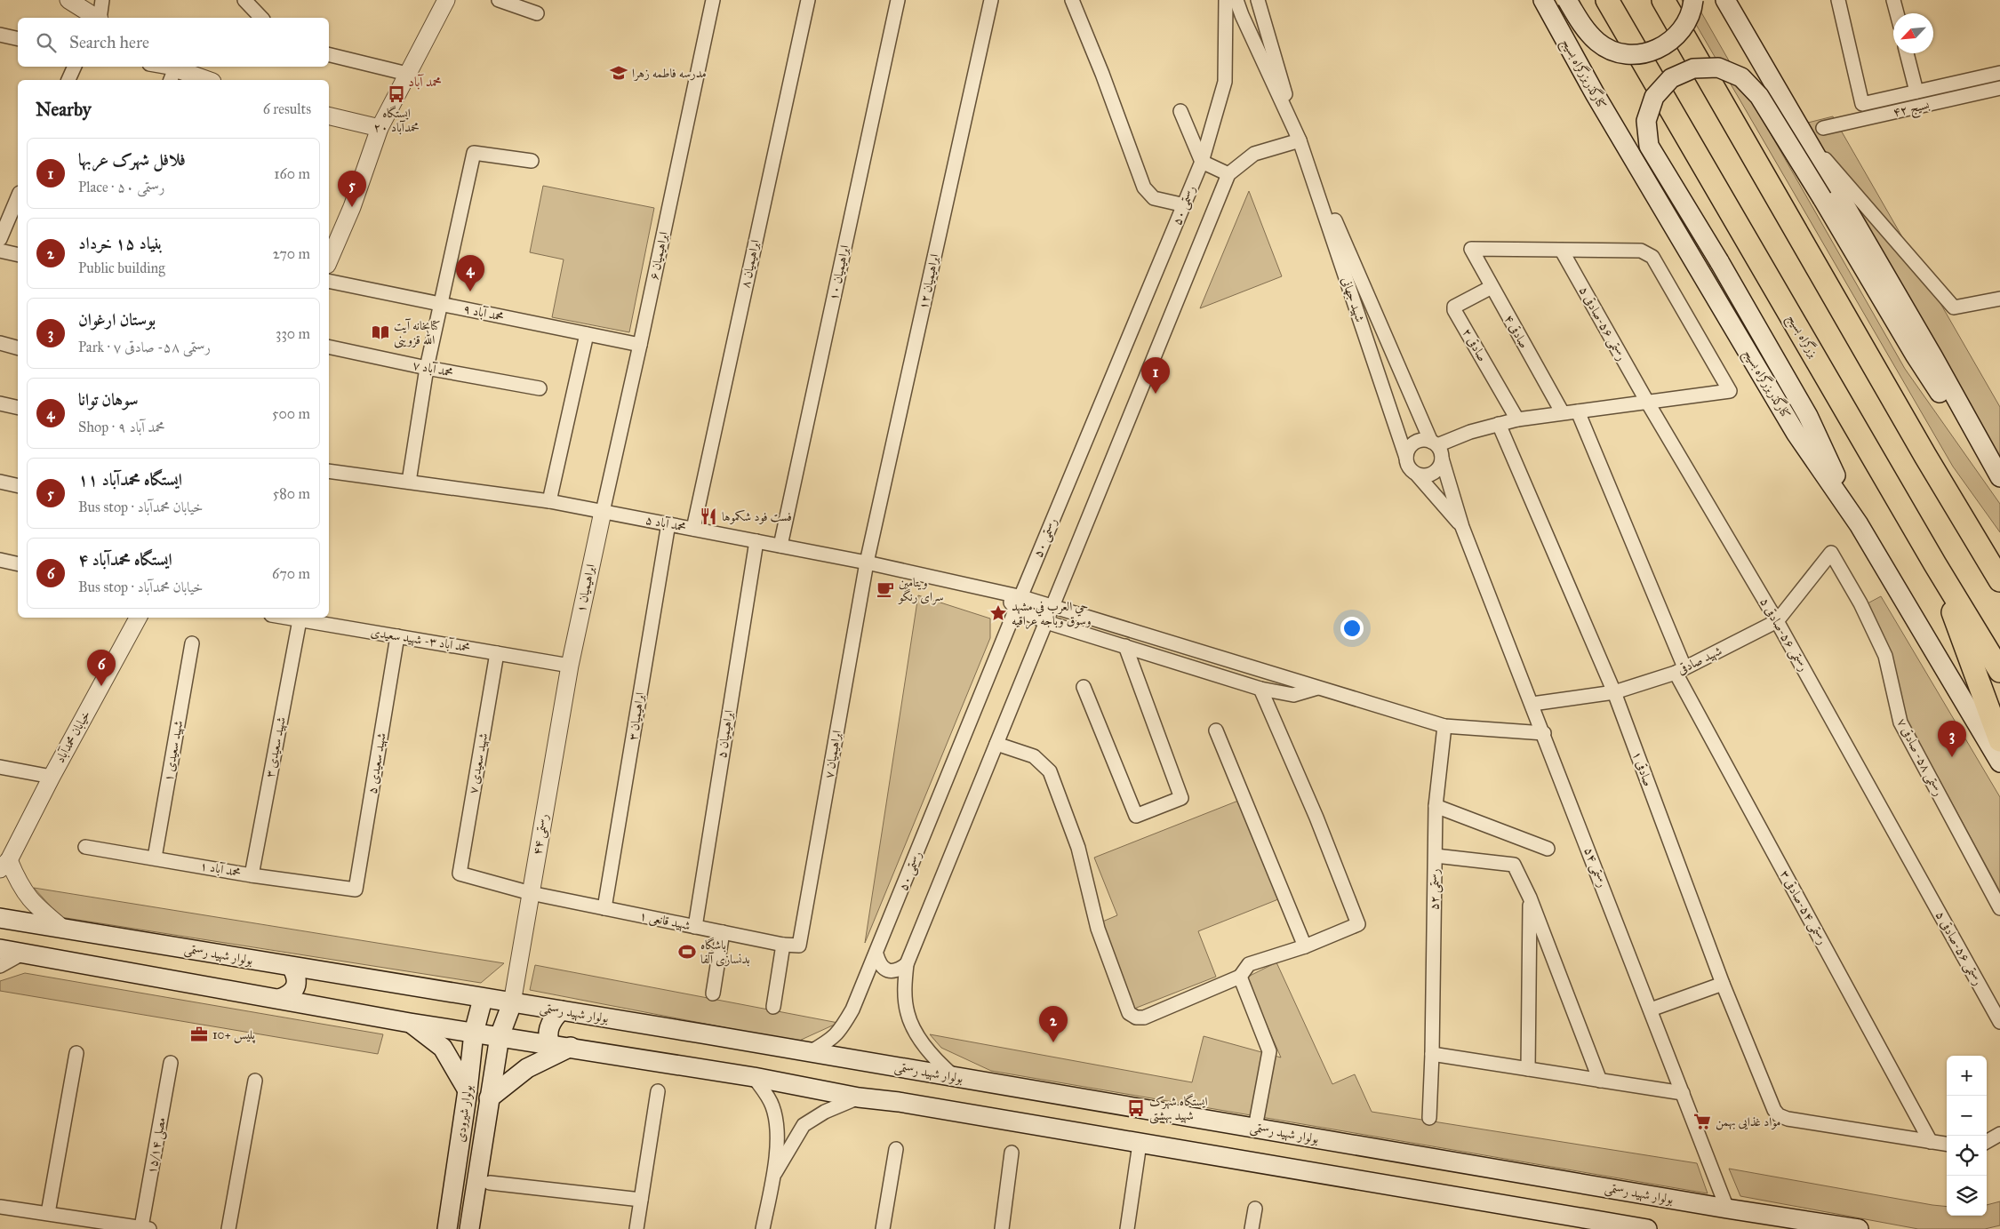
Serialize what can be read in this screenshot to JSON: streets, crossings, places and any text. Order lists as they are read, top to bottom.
{
  "streets": {
    "highway": ["بزرگراه بسیج"],
    "main road": ["کنارگذربزرگراه بسیج", "بولوار شهید رستمی", "بولوار شیرودی"],
    "street": [
      "بسیج ۴۲",
      "رستمی ۵۰",
      "ابراهیمیان ۶",
      "ابراهیمیان ۸",
      "ابراهیمیان ۱۰",
      "ابراهیمیان ۱۲",
      "شهید جهانی",
      "محمد آباد ۹",
      "رستمی ۵۶-صادقی ۵",
      "صادقی ۴",
      "صادقی ۲",
      "محمد آباد ۷",
      "محمد آباد ۵",
      "ابراهیمیان ۱",
      "محمد آباد ۳- شهید سعیدی",
      "شهید صادقی",
      "ابراهیمیان ۳",
      "ابراهیمیان ۵",
      "خیابان محمدآباد",
      "شهید سعیدی ۳",
      "شهید سعیدی ۱",
      "ابراهیمیان ۷",
      "رستمی ۵۸- صادقی ۷",
      "شهید سعیدی ۵",
      "شهید سعیدی ۷",
      "صادقی ۱",
      "رستمی ۴۴",
      "رستمی ۵۴",
      "محمد آباد ۱",
      "رستمی ۵۲",
      "رستمی ۵۴-صادقی ۳",
      "شهید قانعی ۱",
      "مصلی ۱۵/۱۴"
    ]
  },
  "crossings": [
    ["رستمی ۵۰", "محمد آباد ۵"],
    ["رستمی ۵۰", "بولوار شهید رستمی"],
    ["ابراهیمیان ۶", "محمد آباد ۹"],
    ["ابراهیمیان ۶", "محمد آباد ۵"],
    ["ابراهیمیان ۶", "ابراهیمیان ۱"],
    ["ابراهیمیان ۸", "محمد آباد ۵"],
    ["ابراهیمیان ۱۰", "محمد آباد ۵"],
    ["ابراهیمیان ۱۲", "محمد آباد ۵"],
    ["ابراهیمیان ۱۲", "ابراهیمیان ۷"],
    ["شهید جهانی", "رستمی ۵۴"],
    ["رستمی ۵۶-صادقی ۵", "صادقی ۴"],
    ["رستمی ۵۶-صادقی ۵", "شهید صادقی"],
    ["صادقی ۴", "صادقی ۲"],
    ["محمد آباد ۵", "ابراهیمیان ۱"],
    ["محمد آباد ۵", "ابراهیمیان ۳"],
    ["محمد آباد ۵", "ابراهیمیان ۵"],
    ["محمد آباد ۵", "ابراهیمیان ۷"],
    ["ابراهیمیان ۱", "محمد آباد ۳- شهید سعیدی"],
    ["ابراهیمیان ۱", "رستمی ۴۴"],
    ["محمد آباد ۳- شهید سعیدی", "شهید سعیدی ۳"],
    ["محمد آباد ۳- شهید سعیدی", "شهید سعیدی ۵"],
    ["محمد آباد ۳- شهید سعیدی", "شهید سعیدی ۷"],
    ["محمد آباد ۳- شهید سعیدی", "رستمی ۴۴"],
    ["شهید صادقی", "رستمی ۵۸- صادقی ۷"],
    ["شهید صادقی", "صادقی ۱"],
    ["شهید صادقی", "رستمی ۵۴"],
    ["شهید صادقی", "رستمی ۵۴-صادقی ۳"],
    ["ابراهیمیان ۳", "شهید قانعی ۱"],
    ["ابراهیمیان ۵", "شهید قانعی ۱"],
    ["شهید سعیدی ۳", "محمد آباد ۱"],
    ["شهید سعیدی ۱", "محمد آباد ۱"],
    ["ابراهیمیان ۷", "شهید قانعی ۱"],
    ["شهید سعیدی ۵", "محمد آباد ۱"],
    ["شهید سعیدی ۷", "شهید قانعی ۱"],
    ["صادقی ۱", "رستمی ۵۴-صادقی ۳"],
    ["رستمی ۴۴", "شهید قانعی ۱"],
    ["رستمی ۴۴", "بولوار شهید رستمی"],
    ["رستمی ۴۴", "بولوار شیرودی"],
    ["رستمی ۵۴", "بولوار شهید رستمی"],
    ["بولوار شهید رستمی", "بولوار شیرودی"]
  ],
  "districts": ["محمد آباد"],
  "places": {
    "school or university": ["مدرسه فاطمه زهرا"],
    "bus stop": ["ایستگاه محمدآباد ۲۰", "ایستگاه شهرک شهید بهشتی"],
    "library": ["کتابخانه آیت الله قزوینی"],
    "restaurant": ["فست فود شکموها"],
    "cafe": ["ویتامین سرای رنگو"],
    "place": ["حي العرب في مشهد وسوق وباجه عراقيه"],
    "sports": ["باشگاه بدنسازی آلفا"],
    "office": ["پلیس +10"],
    "supermarket": ["مواد غذایی بهمن"]
  },
  "north": "bottom left",
  "page": {
    "search": "Search here",
    "heading": ["Nearby", "6 results"],
    "list": [
      {
        "mark": "1",
        "name": "فلافل شهرک عربها",
        "note": "Place · رستمی ۵۰",
        "value": "160 m"
      },
      {
        "mark": "2",
        "name": "بنیاد ۱۵ خرداد",
        "note": "Public building",
        "value": "270 m"
      },
      {
        "mark": "3",
        "name": "بوستان ارغوان",
        "note": "Park · رستمی ۵۸- صادقی ۷",
        "value": "330 m"
      },
      {
        "mark": "4",
        "name": "سوهان توانا",
        "note": "Shop · محمد آباد ۹",
        "value": "500 m"
      },
      {
        "mark": "5",
        "name": "ایستگاه محمدآباد ۱۱",
        "note": "Bus stop · خیابان محمدآباد",
        "value": "580 m"
      },
      {
        "mark": "6",
        "name": "ایستگاه محمدآباد ۴",
        "note": "Bus stop · خیابان محمدآباد",
        "value": "670 m"
      }
    ],
    "pins": [
      "5",
      "4",
      "1",
      "6",
      "3",
      "2"
    ],
    "map_buttons": ["+", "−"]
  }
}
